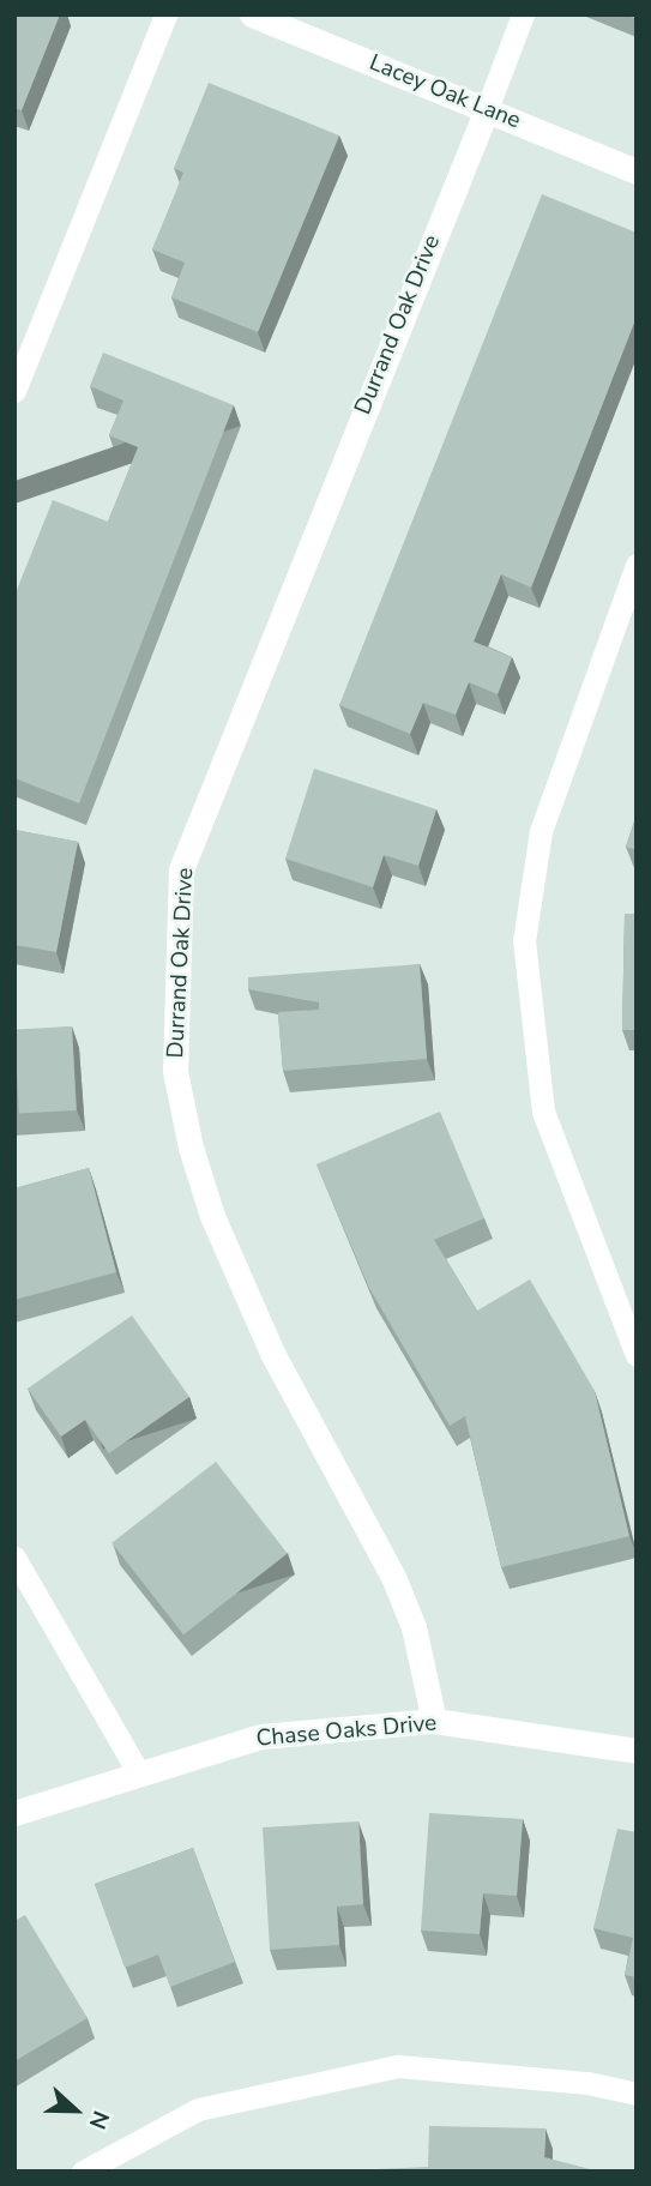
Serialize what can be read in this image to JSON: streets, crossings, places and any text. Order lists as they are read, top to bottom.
{
  "streets": {
    "street": ["Lacey Oak Lane", "Durrand Oak Drive", "Chase Oaks Drive"]
  },
  "crossings": [
    ["Lacey Oak Lane", "Durrand Oak Drive"],
    ["Durrand Oak Drive", "Chase Oaks Drive"]
  ],
  "north": "right"
}
